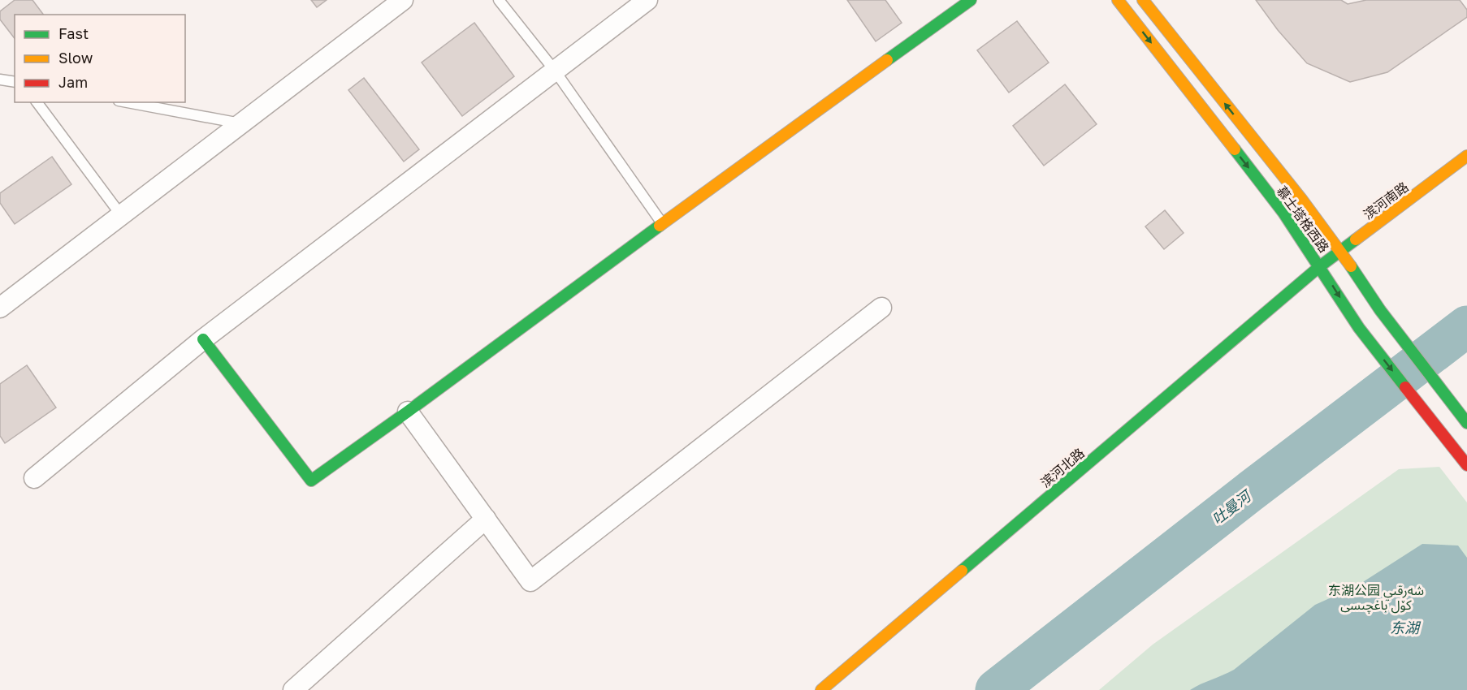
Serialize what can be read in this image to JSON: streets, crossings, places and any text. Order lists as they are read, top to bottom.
{
  "streets": {
    "main road": ["滨河南路", "慕士塔格西路", "滨河北路"]
  },
  "crossings": [
    ["滨河南路", "慕士塔格西路"],
    ["滨河南路", "滨河北路"],
    ["慕士塔格西路", "滨河北路"]
  ],
  "water": ["吐曼河", "东湖"],
  "parks": ["东湖公园 شەرقىي كۆل باغچىسى"],
  "legend": ["Fast", "Slow", "Jam"]
}
